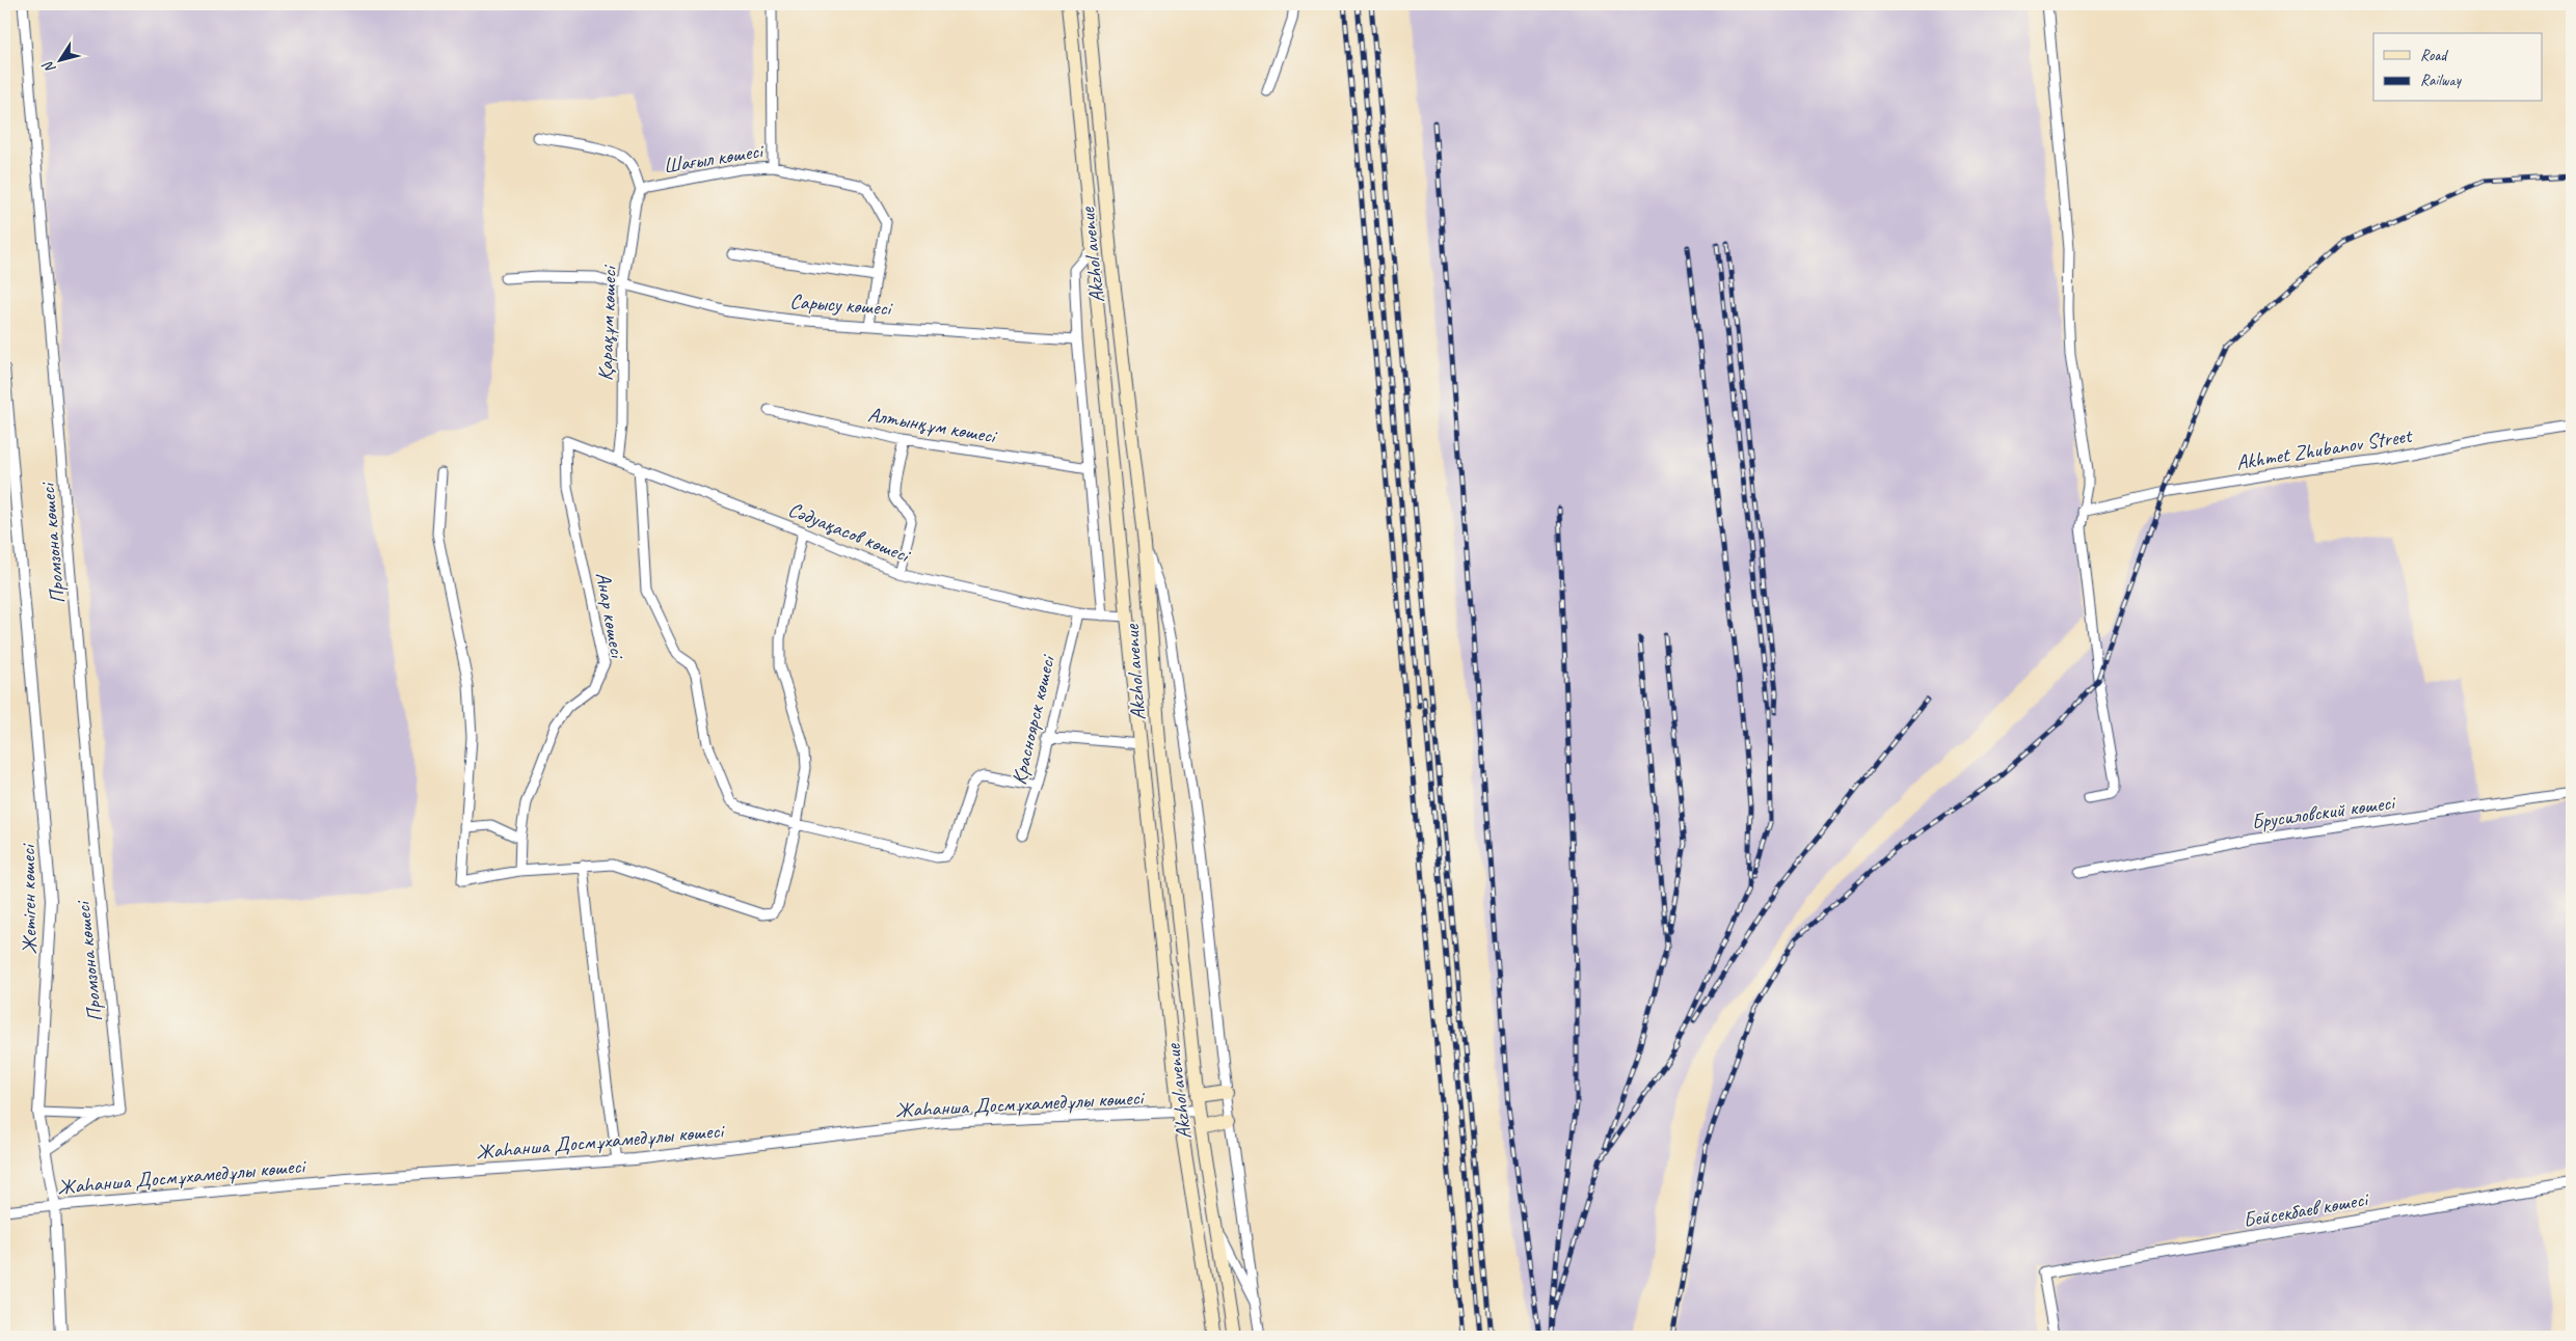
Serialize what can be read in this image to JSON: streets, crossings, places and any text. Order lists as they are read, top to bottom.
{
  "streets": {
    "main road": ["Akzhol avenue"],
    "street": [
      "Шағыл көшесі",
      "Сарысу көшесі",
      "Қарақұм көшесі",
      "Алтынқұм көшесі",
      "Akhmet Zhubanov Street",
      "Сәдуақасов көшесі",
      "Промзона көшесі",
      "Анар көшесі",
      "Красноярск көшесі",
      "Брусиловский көшесі",
      "Жетіген көшесі",
      "Жаһанша Досмұхамедұлы көшесі",
      "Бейсекбаев көшесі"
    ]
  },
  "crossings": [
    ["Шағыл көшесі", "Сарысу көшесі"],
    ["Шағыл көшесі", "Қарақұм көшесі"],
    ["Akzhol avenue", "Сәдуақасов көшесі"],
    ["Akzhol avenue", "Жаһанша Досмұхамедұлы көшесі"],
    ["Сарысу көшесі", "Қарақұм көшесі"],
    ["Қарақұм көшесі", "Сәдуақасов көшесі"],
    ["Сәдуақасов көшесі", "Анар көшесі"],
    ["Сәдуақасов көшесі", "Красноярск көшесі"],
    ["Анар көшесі", "Красноярск көшесі"],
    ["Жетіген көшесі", "Жаһанша Досмұхамедұлы көшесі"]
  ],
  "legend": ["Road", "Railway"],
  "north": "bottom left"
}
